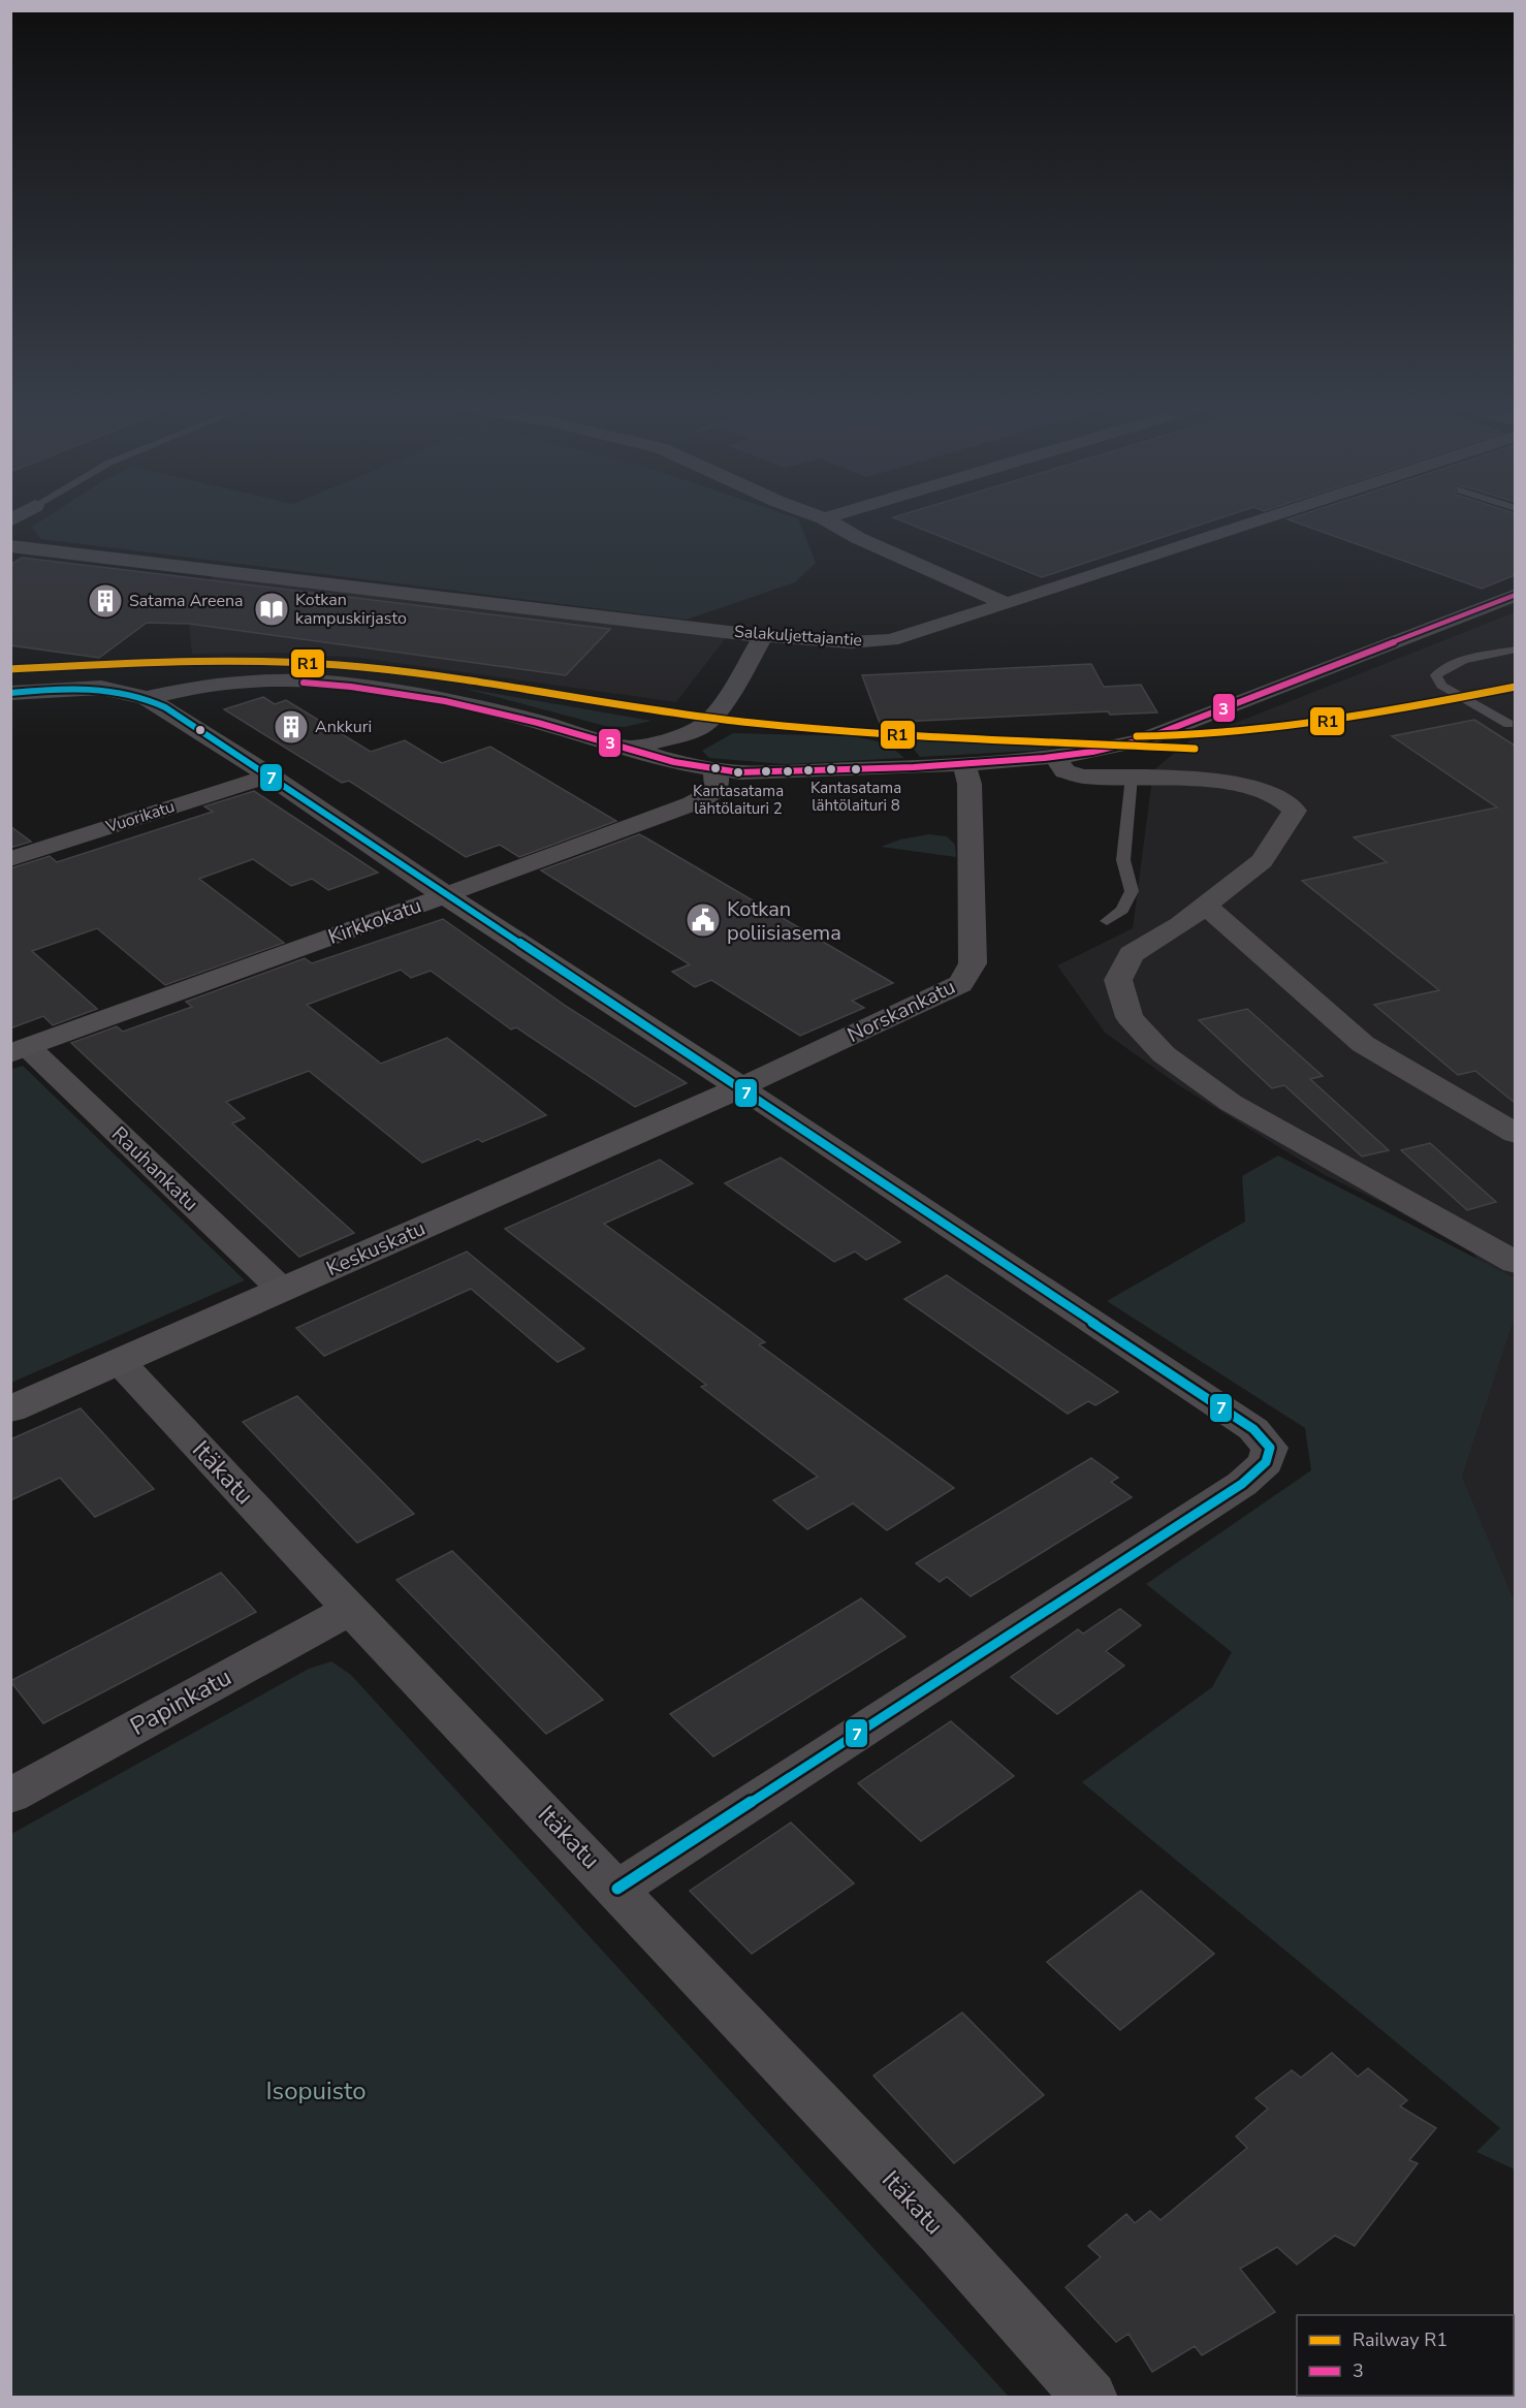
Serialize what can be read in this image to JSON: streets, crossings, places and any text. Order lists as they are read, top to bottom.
{
  "streets": {
    "main road": ["Kirkkokatu", "Keskuskatu"],
    "street": [
      "Salakuljettajantie",
      "Vuorikatu",
      "Norskankatu",
      "Rauhankatu",
      "Itäkatu",
      "Papinkatu"
    ]
  },
  "crossings": [
    ["Kirkkokatu", "Rauhankatu"],
    ["Norskankatu", "Keskuskatu"],
    ["Rauhankatu", "Keskuskatu"],
    ["Keskuskatu", "Itäkatu"],
    ["Itäkatu", "Papinkatu"]
  ],
  "parks": ["Isopuisto"],
  "places": {
    "building": ["Satama Areena", "Ankkuri"],
    "library": ["Kotkan kampuskirjasto"],
    "other": ["Kantasatama lähtölaituri 8", "Kantasatama lähtölaituri 2"],
    "public building": ["Kotkan poliisiasema"]
  },
  "lines": ["transit line 3", "rail line R1", "transit line 7"],
  "legend": ["Railway R1", "3"]
}
